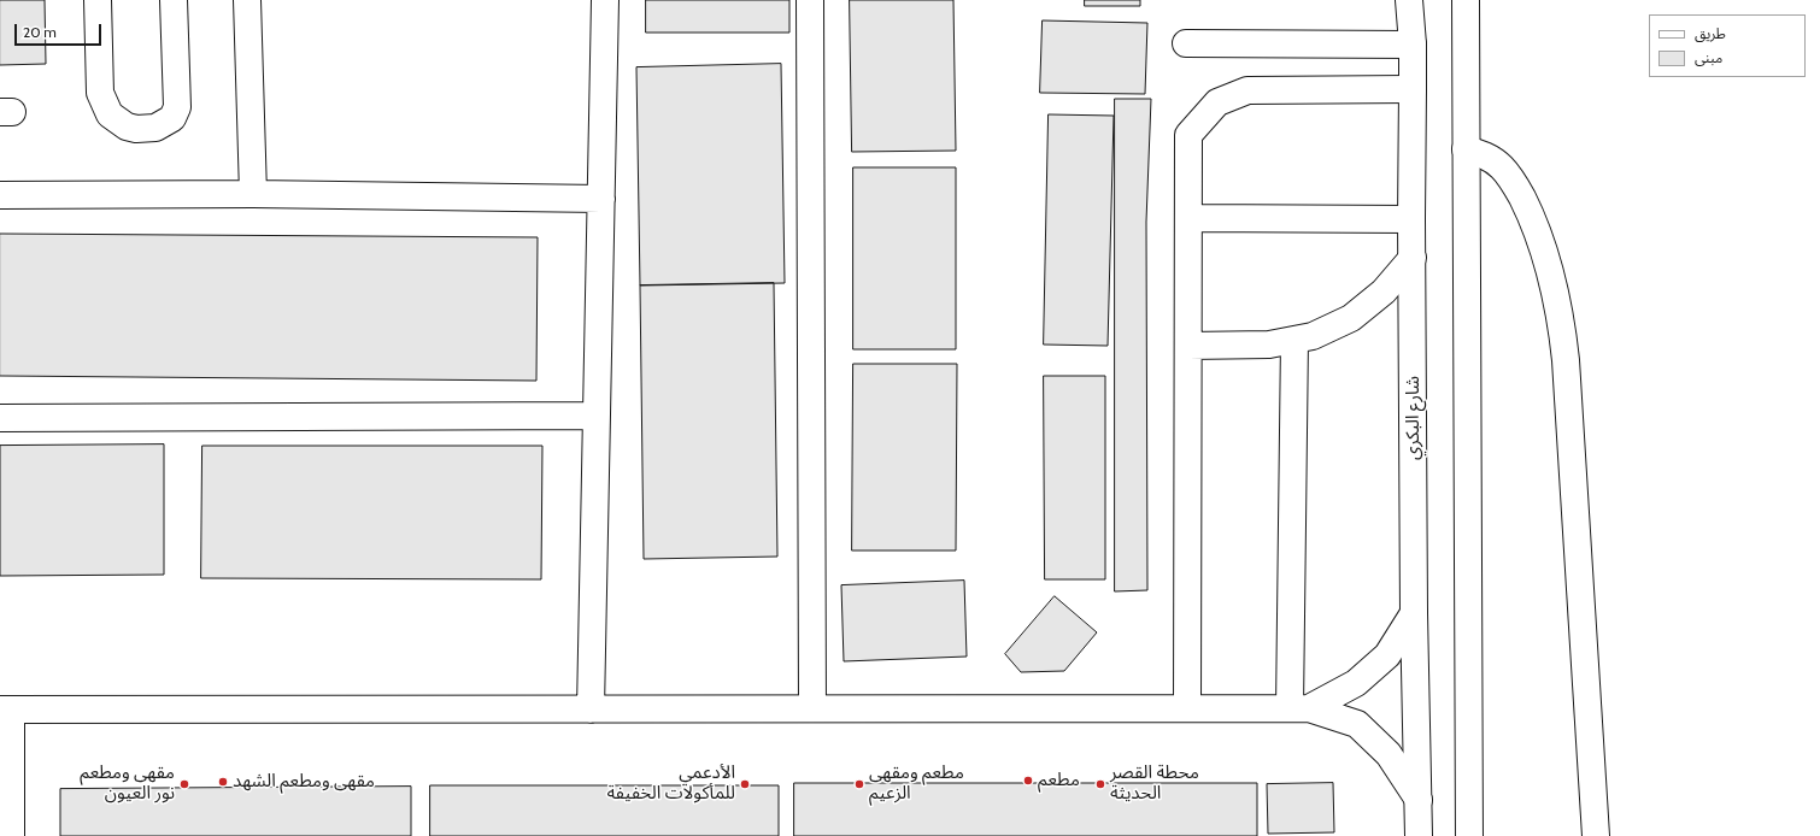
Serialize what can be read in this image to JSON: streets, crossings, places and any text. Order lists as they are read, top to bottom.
{
  "streets": {
    "street": ["شارع البكري"]
  },
  "places": [
    "مطعم",
    "مقهى ومطعم الشهد",
    "مقهى ومطعم نور العيون",
    "الأدعمي للمأكولات الخفيفة",
    "مطعم ومقهى الزعيم",
    "محطة القصر الحديثة"
  ],
  "legend": ["طريق", "مبنى"],
  "scale_bar": "20 m"
}
